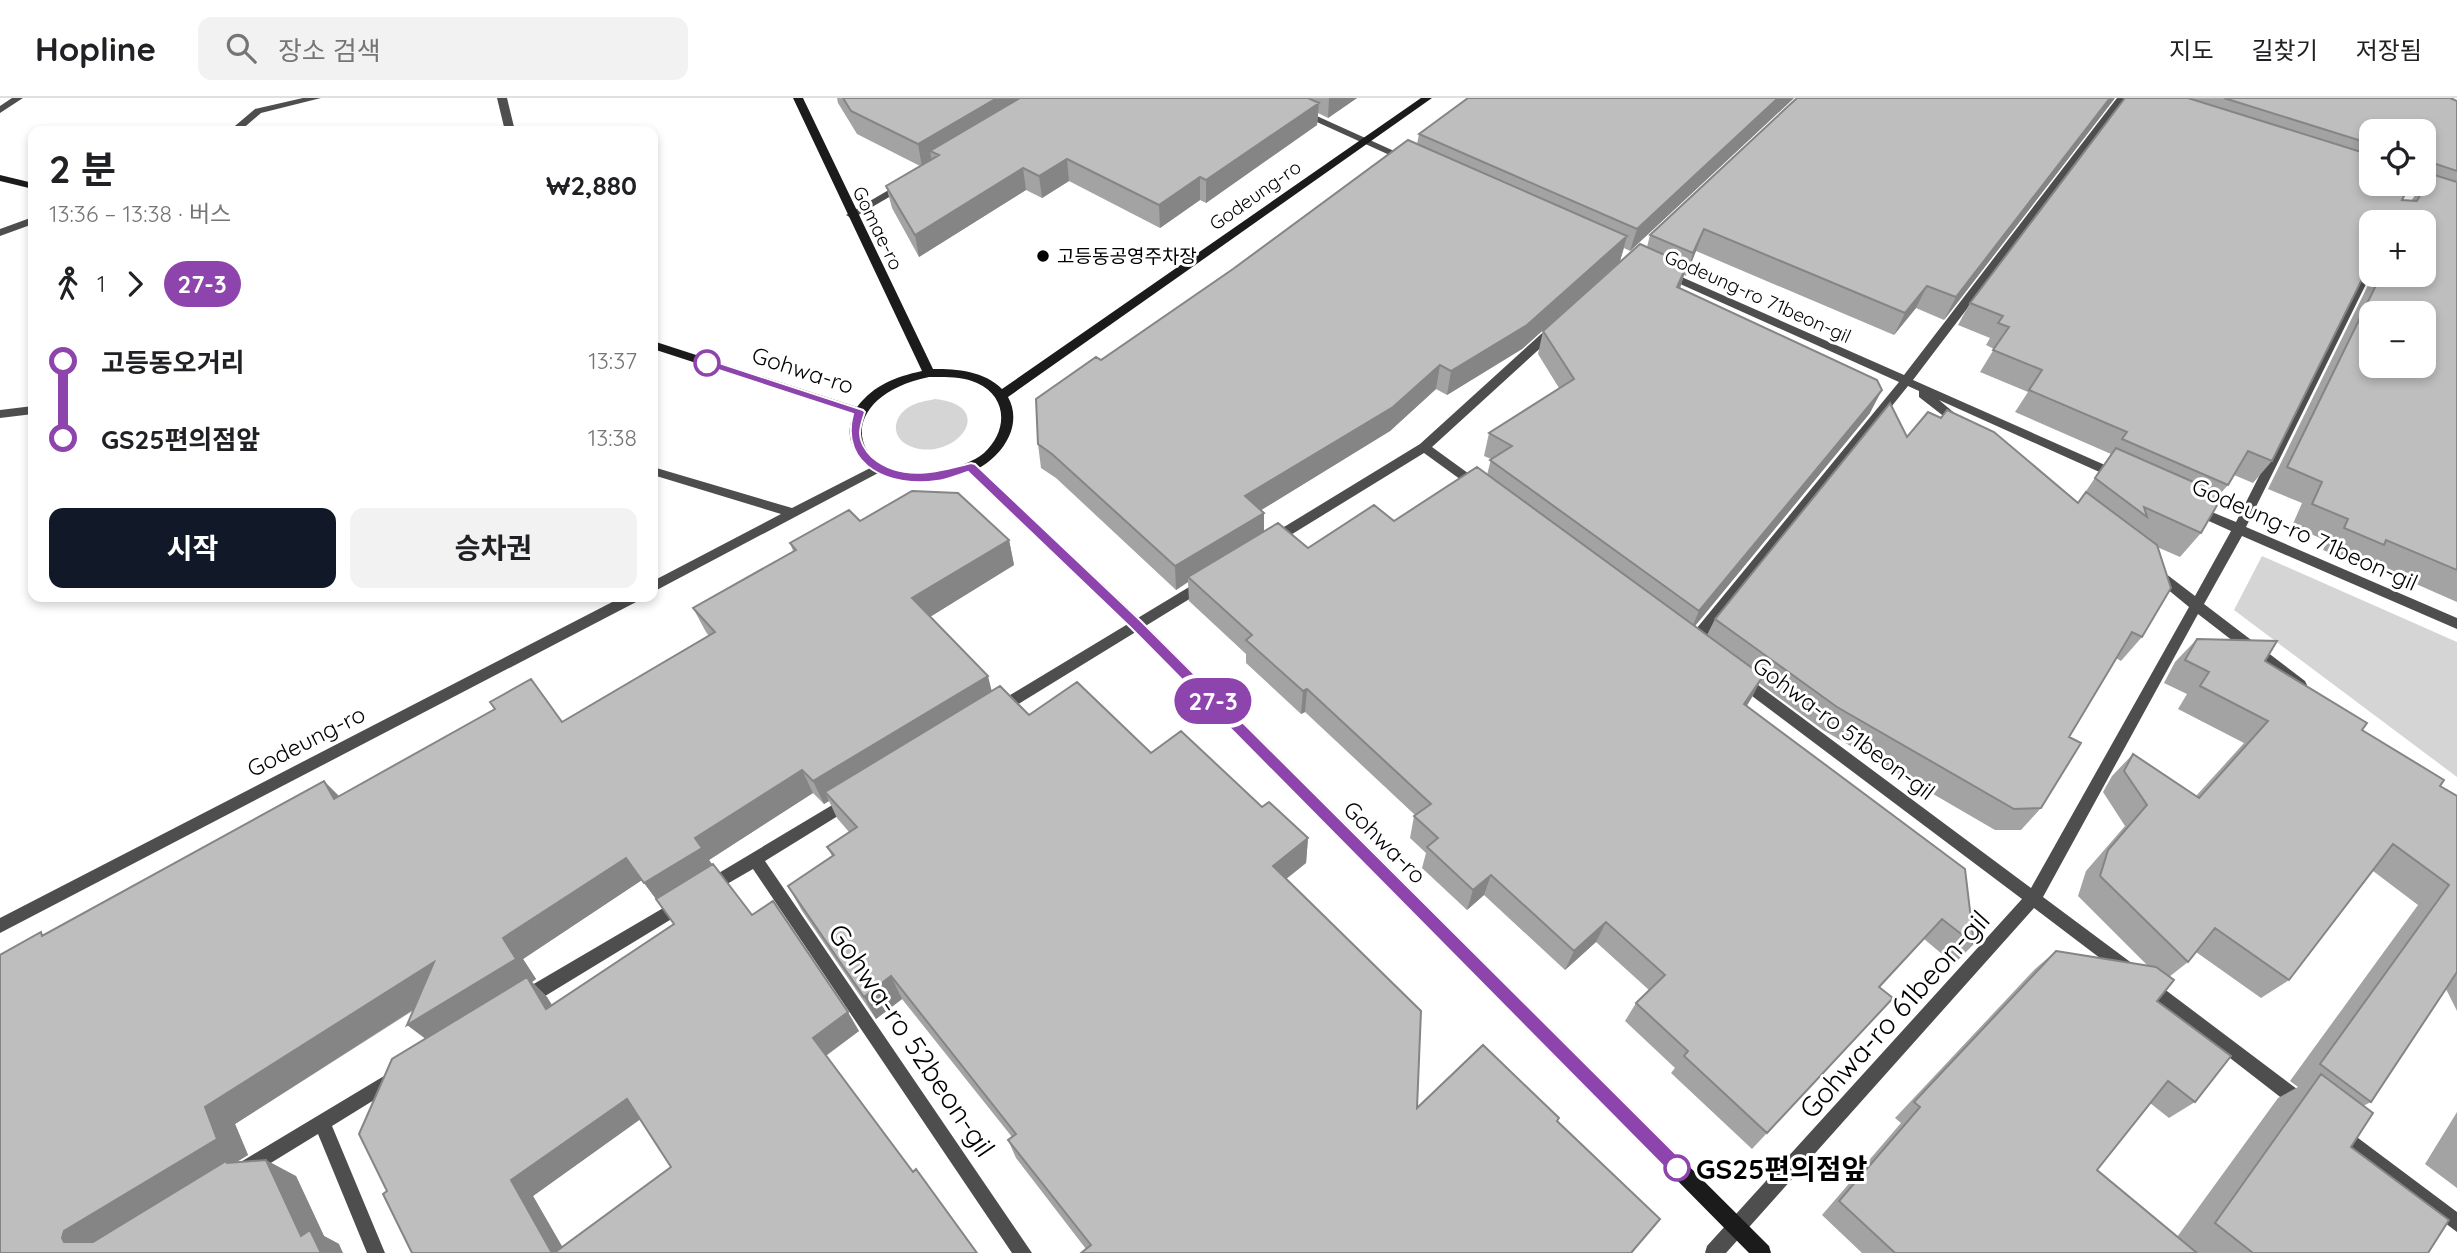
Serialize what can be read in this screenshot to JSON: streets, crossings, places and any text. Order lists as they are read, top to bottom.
{
  "streets": {
    "street": [
      "Godeung-ro",
      "Gomae-ro",
      "Godeung-ro 71beon-gil",
      "Gohwa-ro",
      "Gohwa-ro 51beon-gil",
      "Gohwa-ro 61beon-gil",
      "Gohwa-ro 52beon-gil"
    ]
  },
  "crossings": [
    ["Godeung-ro", "Gomae-ro"],
    ["Godeung-ro", "Gohwa-ro"],
    ["Gomae-ro", "Gohwa-ro"],
    ["Godeung-ro 71beon-gil", "Gohwa-ro 61beon-gil"],
    ["Gohwa-ro", "Gohwa-ro 61beon-gil"],
    ["Gohwa-ro 51beon-gil", "Gohwa-ro 61beon-gil"]
  ],
  "places": ["고등동공영주차장", "GS25편의점앞"],
  "lines": ["bus line 27-3"],
  "page": {
    "header": "Hopline",
    "search": "장소 검색",
    "nav": ["지도", "길찾기", "저장됨"],
    "on_map": "27-3",
    "map_buttons": ["+", "−"],
    "heading": ["2 분", "13:36 – 13:38 · 버스", "₩2,880"],
    "legs": ["1", "27-3"],
    "list": [
      {
        "name": "고등동오거리",
        "value": "13:37"
      },
      {
        "name": "GS25편의점앞",
        "value": "13:38"
      }
    ],
    "buttons": ["시작", "승차권"]
  }
}
